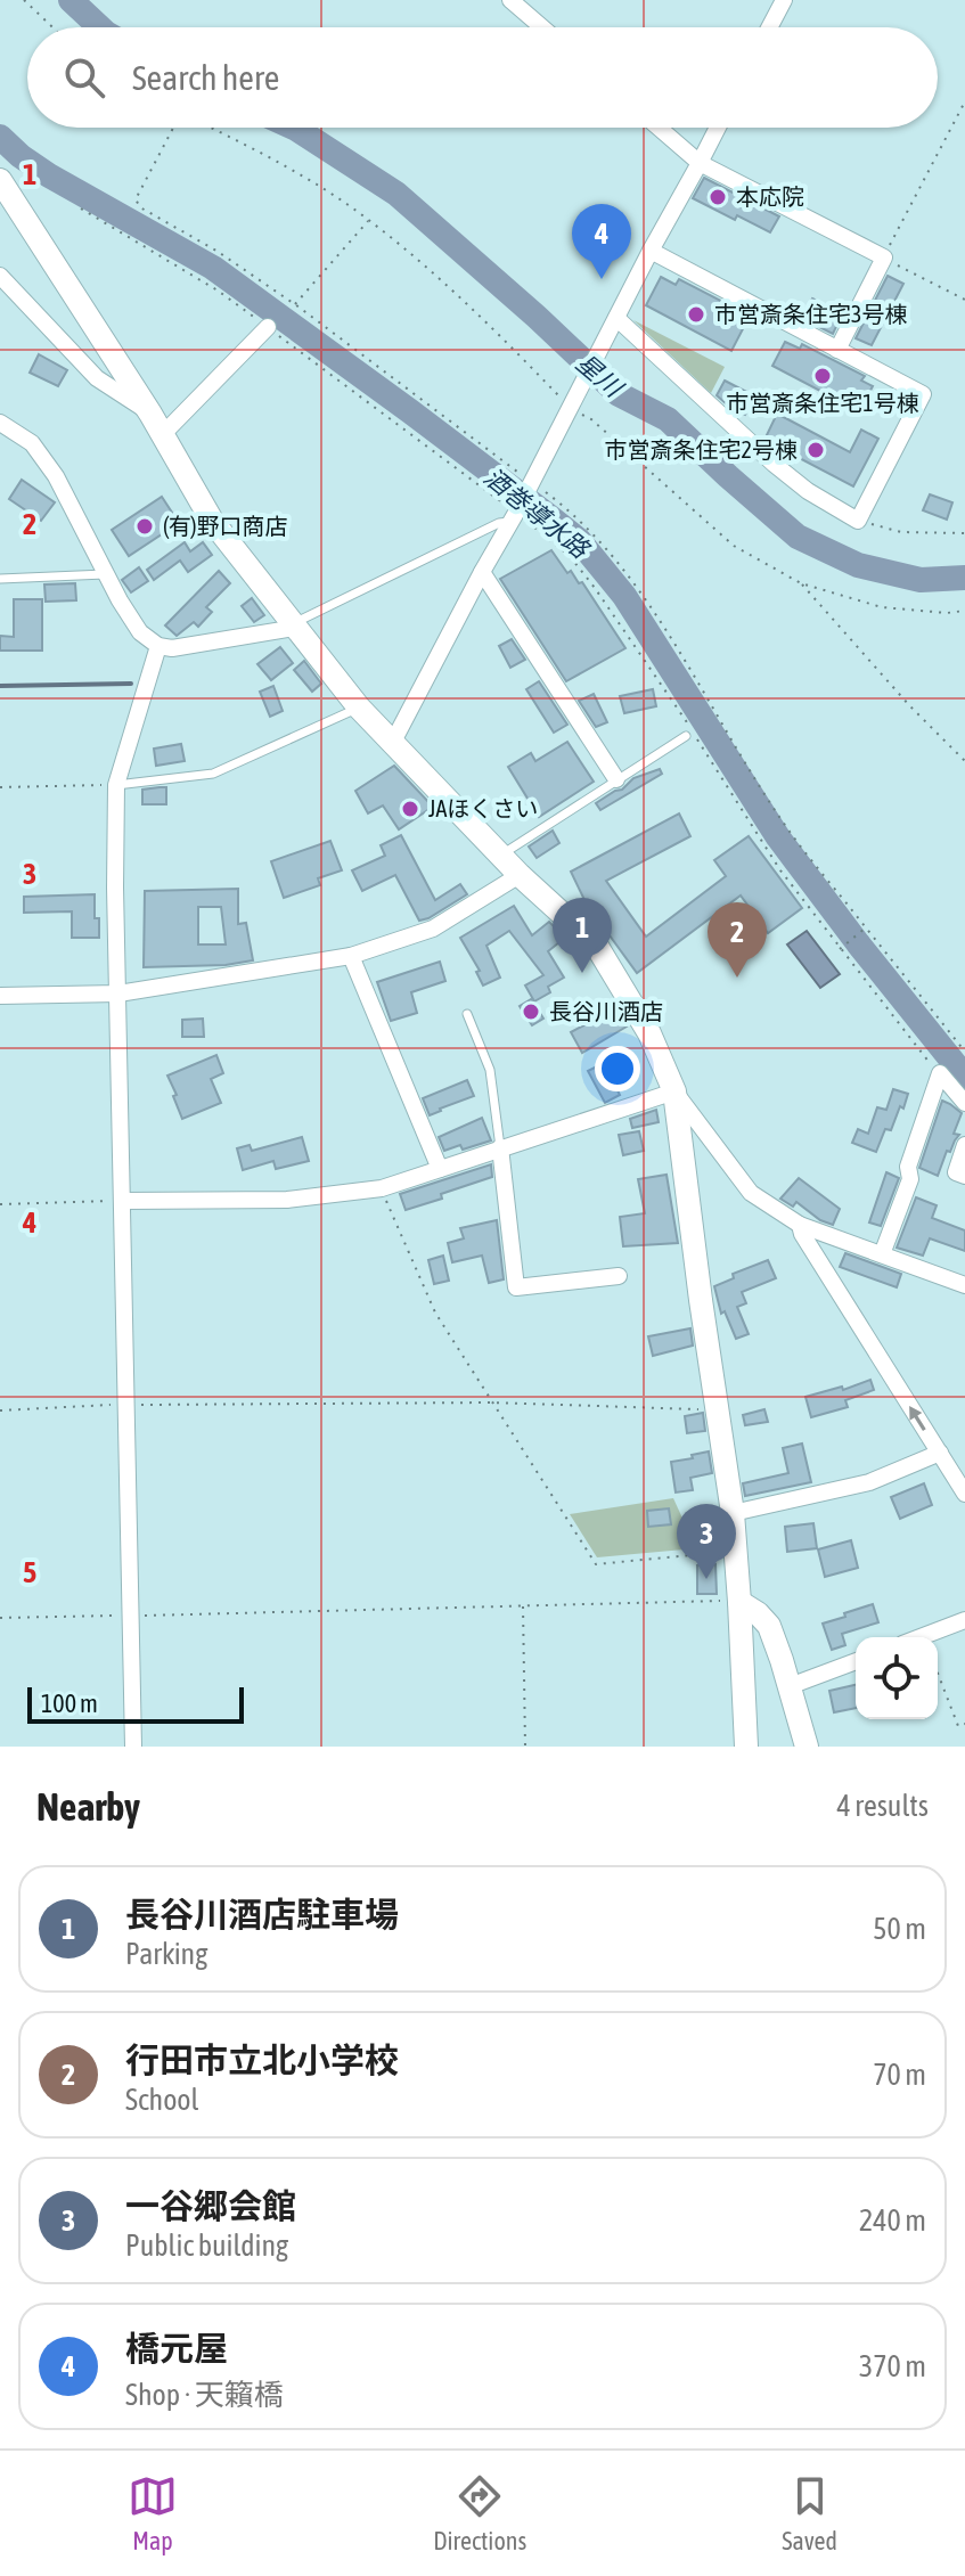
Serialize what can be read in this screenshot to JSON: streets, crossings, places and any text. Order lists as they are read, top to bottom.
{
  "water": ["星川", "酒巻導水路"],
  "places": [
    "本応院",
    "市営斎条住宅3号棟",
    "市営斎条住宅1号棟",
    "市営斎条住宅2号棟",
    "(有)野口商店",
    "JAほくさい",
    "長谷川酒店"
  ],
  "scale_bar": "100 m",
  "page": {
    "search": "Search here",
    "pins": [
      "4",
      "1",
      "2",
      "3"
    ],
    "scale": "100 m",
    "heading": ["Nearby", "4 results"],
    "list": [
      {
        "mark": "1",
        "name": "長谷川酒店駐車場",
        "note": "Parking",
        "value": "50 m"
      },
      {
        "mark": "2",
        "name": "行田市立北小学校",
        "note": "School",
        "value": "70 m"
      },
      {
        "mark": "3",
        "name": "一谷郷会館",
        "note": "Public building",
        "value": "240 m"
      },
      {
        "mark": "4",
        "name": "橋元屋",
        "note": "Shop · 天籟橋",
        "value": "370 m"
      }
    ],
    "nav": ["Map", "Directions", "Saved"]
  },
  "grid": {
    "rows": [
      "1",
      "2",
      "3",
      "4",
      "5"
    ]
  }
}
